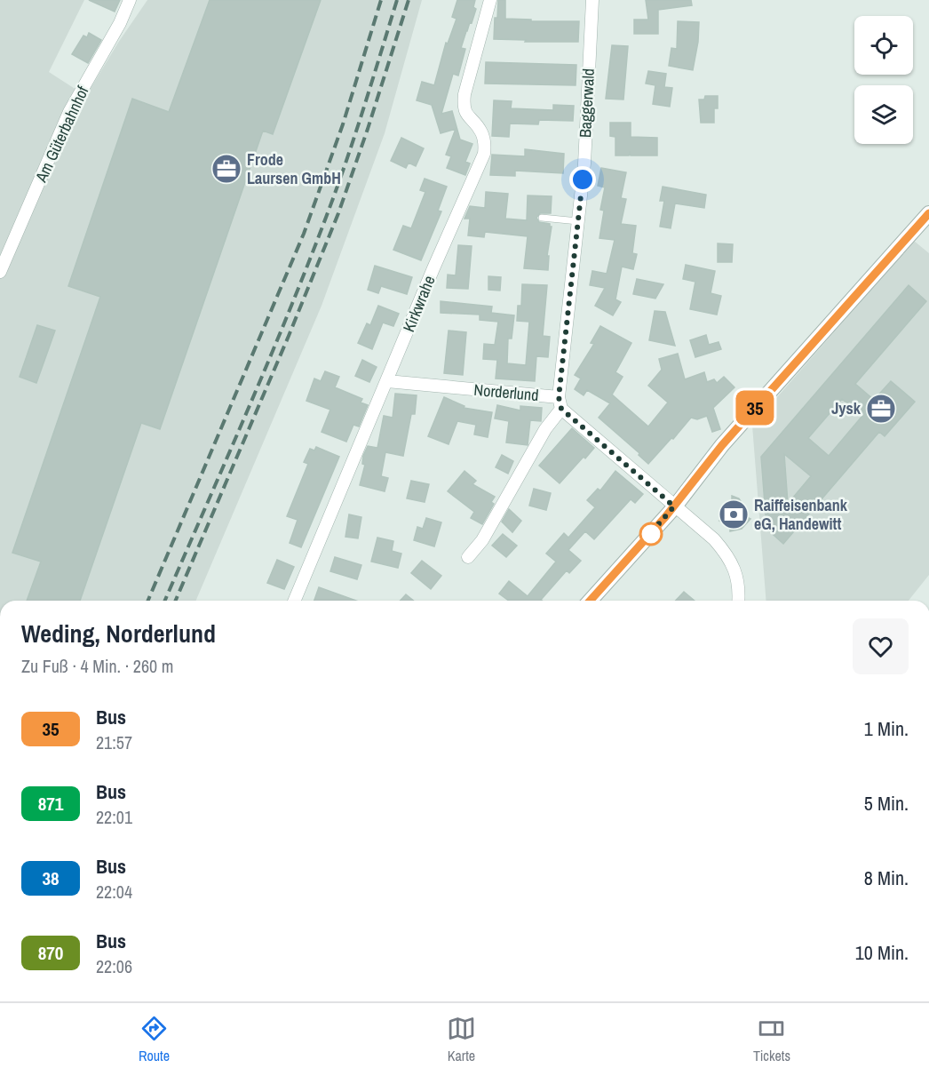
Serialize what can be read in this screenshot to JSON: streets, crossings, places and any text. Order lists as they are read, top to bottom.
{
  "streets": {
    "street": [
      "Baggerwald",
      "Am Güterbahnhof",
      "Kirkwrahe",
      "Norderlund"
    ]
  },
  "crossings": [
    ["Baggerwald", "Norderlund"],
    ["Kirkwrahe", "Norderlund"]
  ],
  "places": {
    "office": ["Frode Laursen GmbH", "Jysk"],
    "bank": ["Raiffeisenbank eG, Handewitt"]
  },
  "lines": ["bus line 35"],
  "page": {
    "on_map": "35",
    "heading": ["Weding, Norderlund", "Zu Fuß · 4 Min. · 260 m"],
    "list": [
      {
        "mark": "35",
        "name": "Bus",
        "note": "21:57",
        "value": "1 Min."
      },
      {
        "mark": "871",
        "name": "Bus",
        "note": "22:01",
        "value": "5 Min."
      },
      {
        "mark": "38",
        "name": "Bus",
        "note": "22:04",
        "value": "8 Min."
      },
      {
        "mark": "870",
        "name": "Bus",
        "note": "22:06",
        "value": "10 Min."
      }
    ],
    "tabs": ["Route", "Karte", "Tickets"]
  }
}
